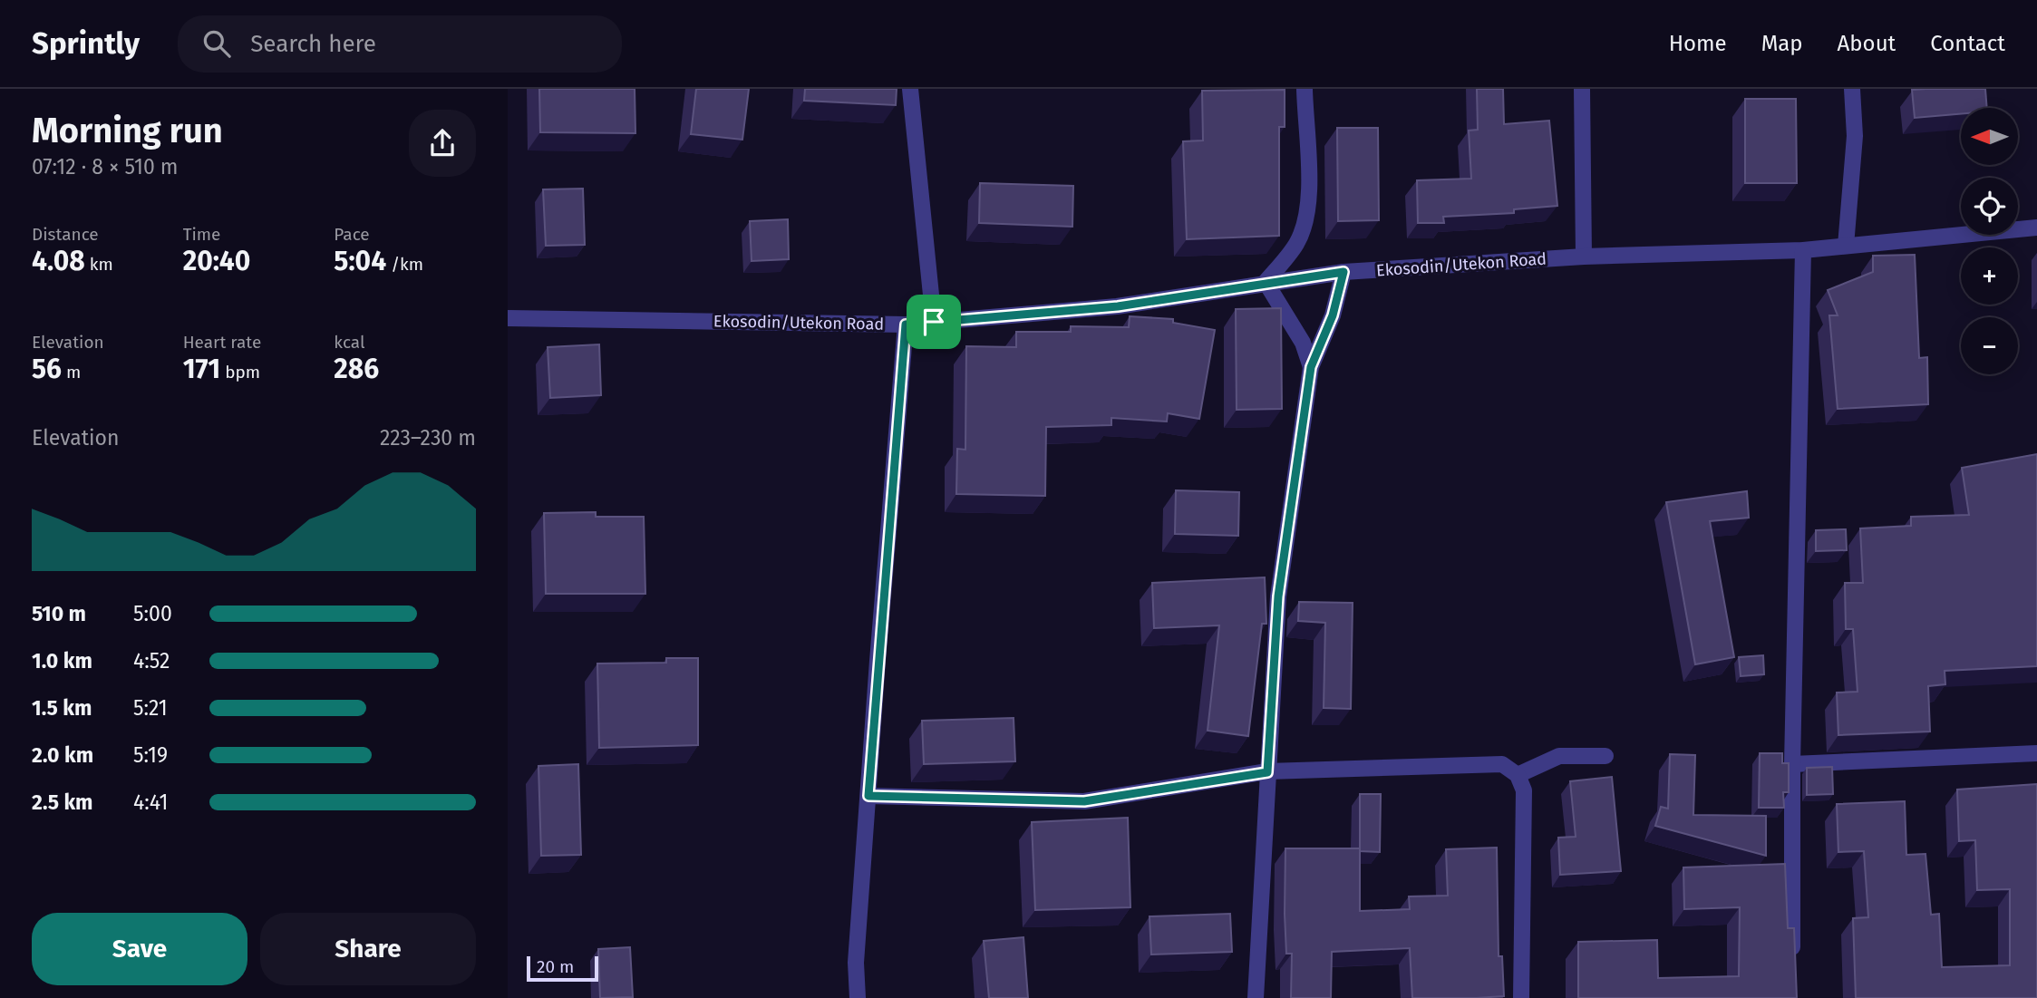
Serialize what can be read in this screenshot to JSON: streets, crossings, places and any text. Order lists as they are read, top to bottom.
{
  "streets": {
    "street": ["Ekosodin/Utekon Road"]
  },
  "scale_bar": "20 m",
  "north": "left",
  "page": {
    "header": "Sprintly",
    "search": "Search here",
    "nav": [
      "Home",
      "Map",
      "About",
      "Contact"
    ],
    "heading": ["Morning run", "07:12 · 8 × 510 m"],
    "map_buttons": ["+", "−"],
    "stats": [
      ["Distance", "4.08 km"],
      ["Time", "20:40"],
      ["Pace", "5:04 /km"],
      ["Elevation", "56 m"],
      ["Heart rate", "171 bpm"],
      ["kcal", "286"]
    ],
    "chart": ["Elevation", "223–230 m"],
    "list": [
      {
        "name": "510 m",
        "note": "5:00"
      },
      {
        "name": "1.0 km",
        "note": "4:52"
      },
      {
        "name": "1.5 km",
        "note": "5:21"
      },
      {
        "name": "2.0 km",
        "note": "5:19"
      },
      {
        "name": "2.5 km",
        "note": "4:41"
      }
    ],
    "buttons": ["Save", "Share"],
    "scale": "20 m"
  }
}
